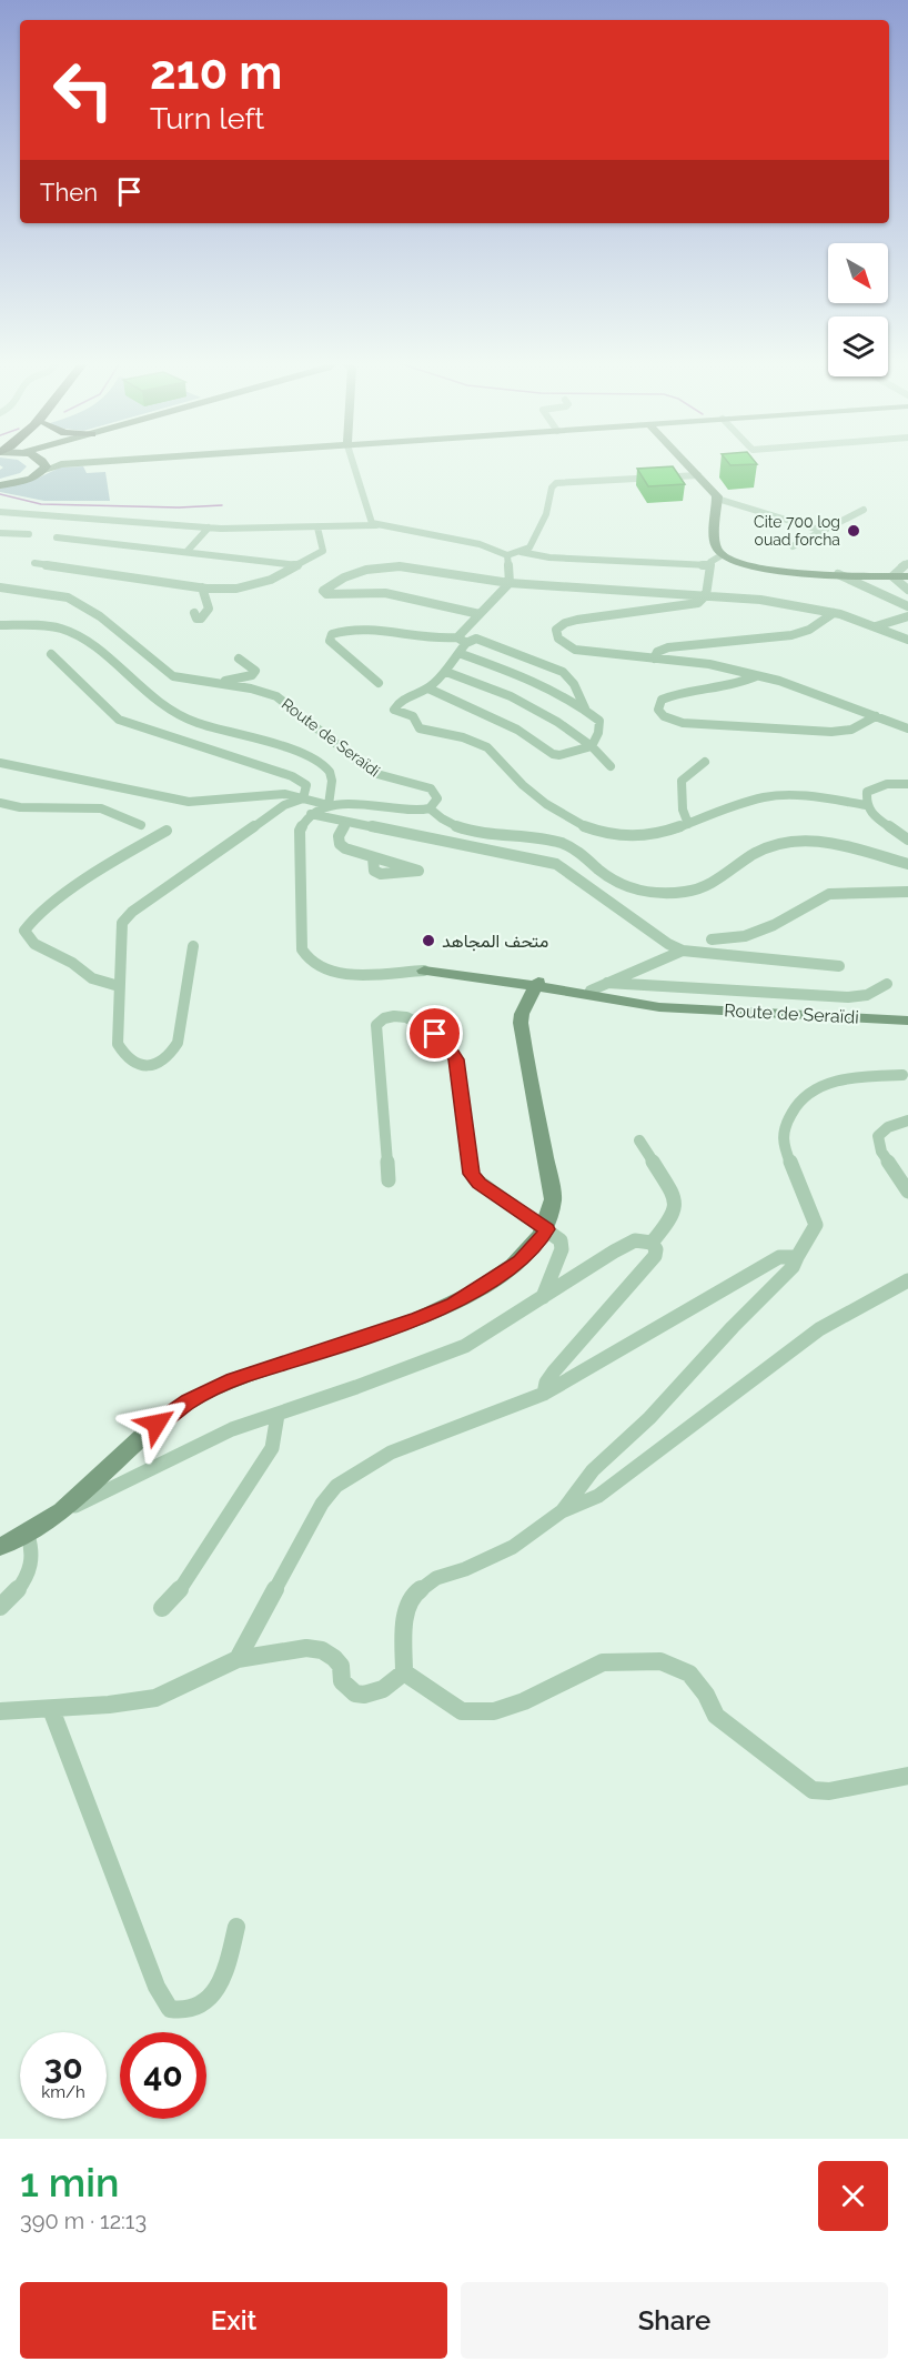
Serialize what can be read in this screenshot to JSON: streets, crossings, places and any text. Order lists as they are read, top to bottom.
{
  "streets": {
    "street": ["Route de Seraïdi"]
  },
  "places": ["Cite 700 log ouad forcha", "متحف المجاهد"],
  "north": "bottom right",
  "page": {
    "turn": ["210 m", "Turn left"],
    "then": "Then",
    "speed": "30 km/h",
    "limit": "40",
    "heading": ["1 min", "390 m · 12:13"],
    "buttons": ["Exit", "Share"]
  }
}
